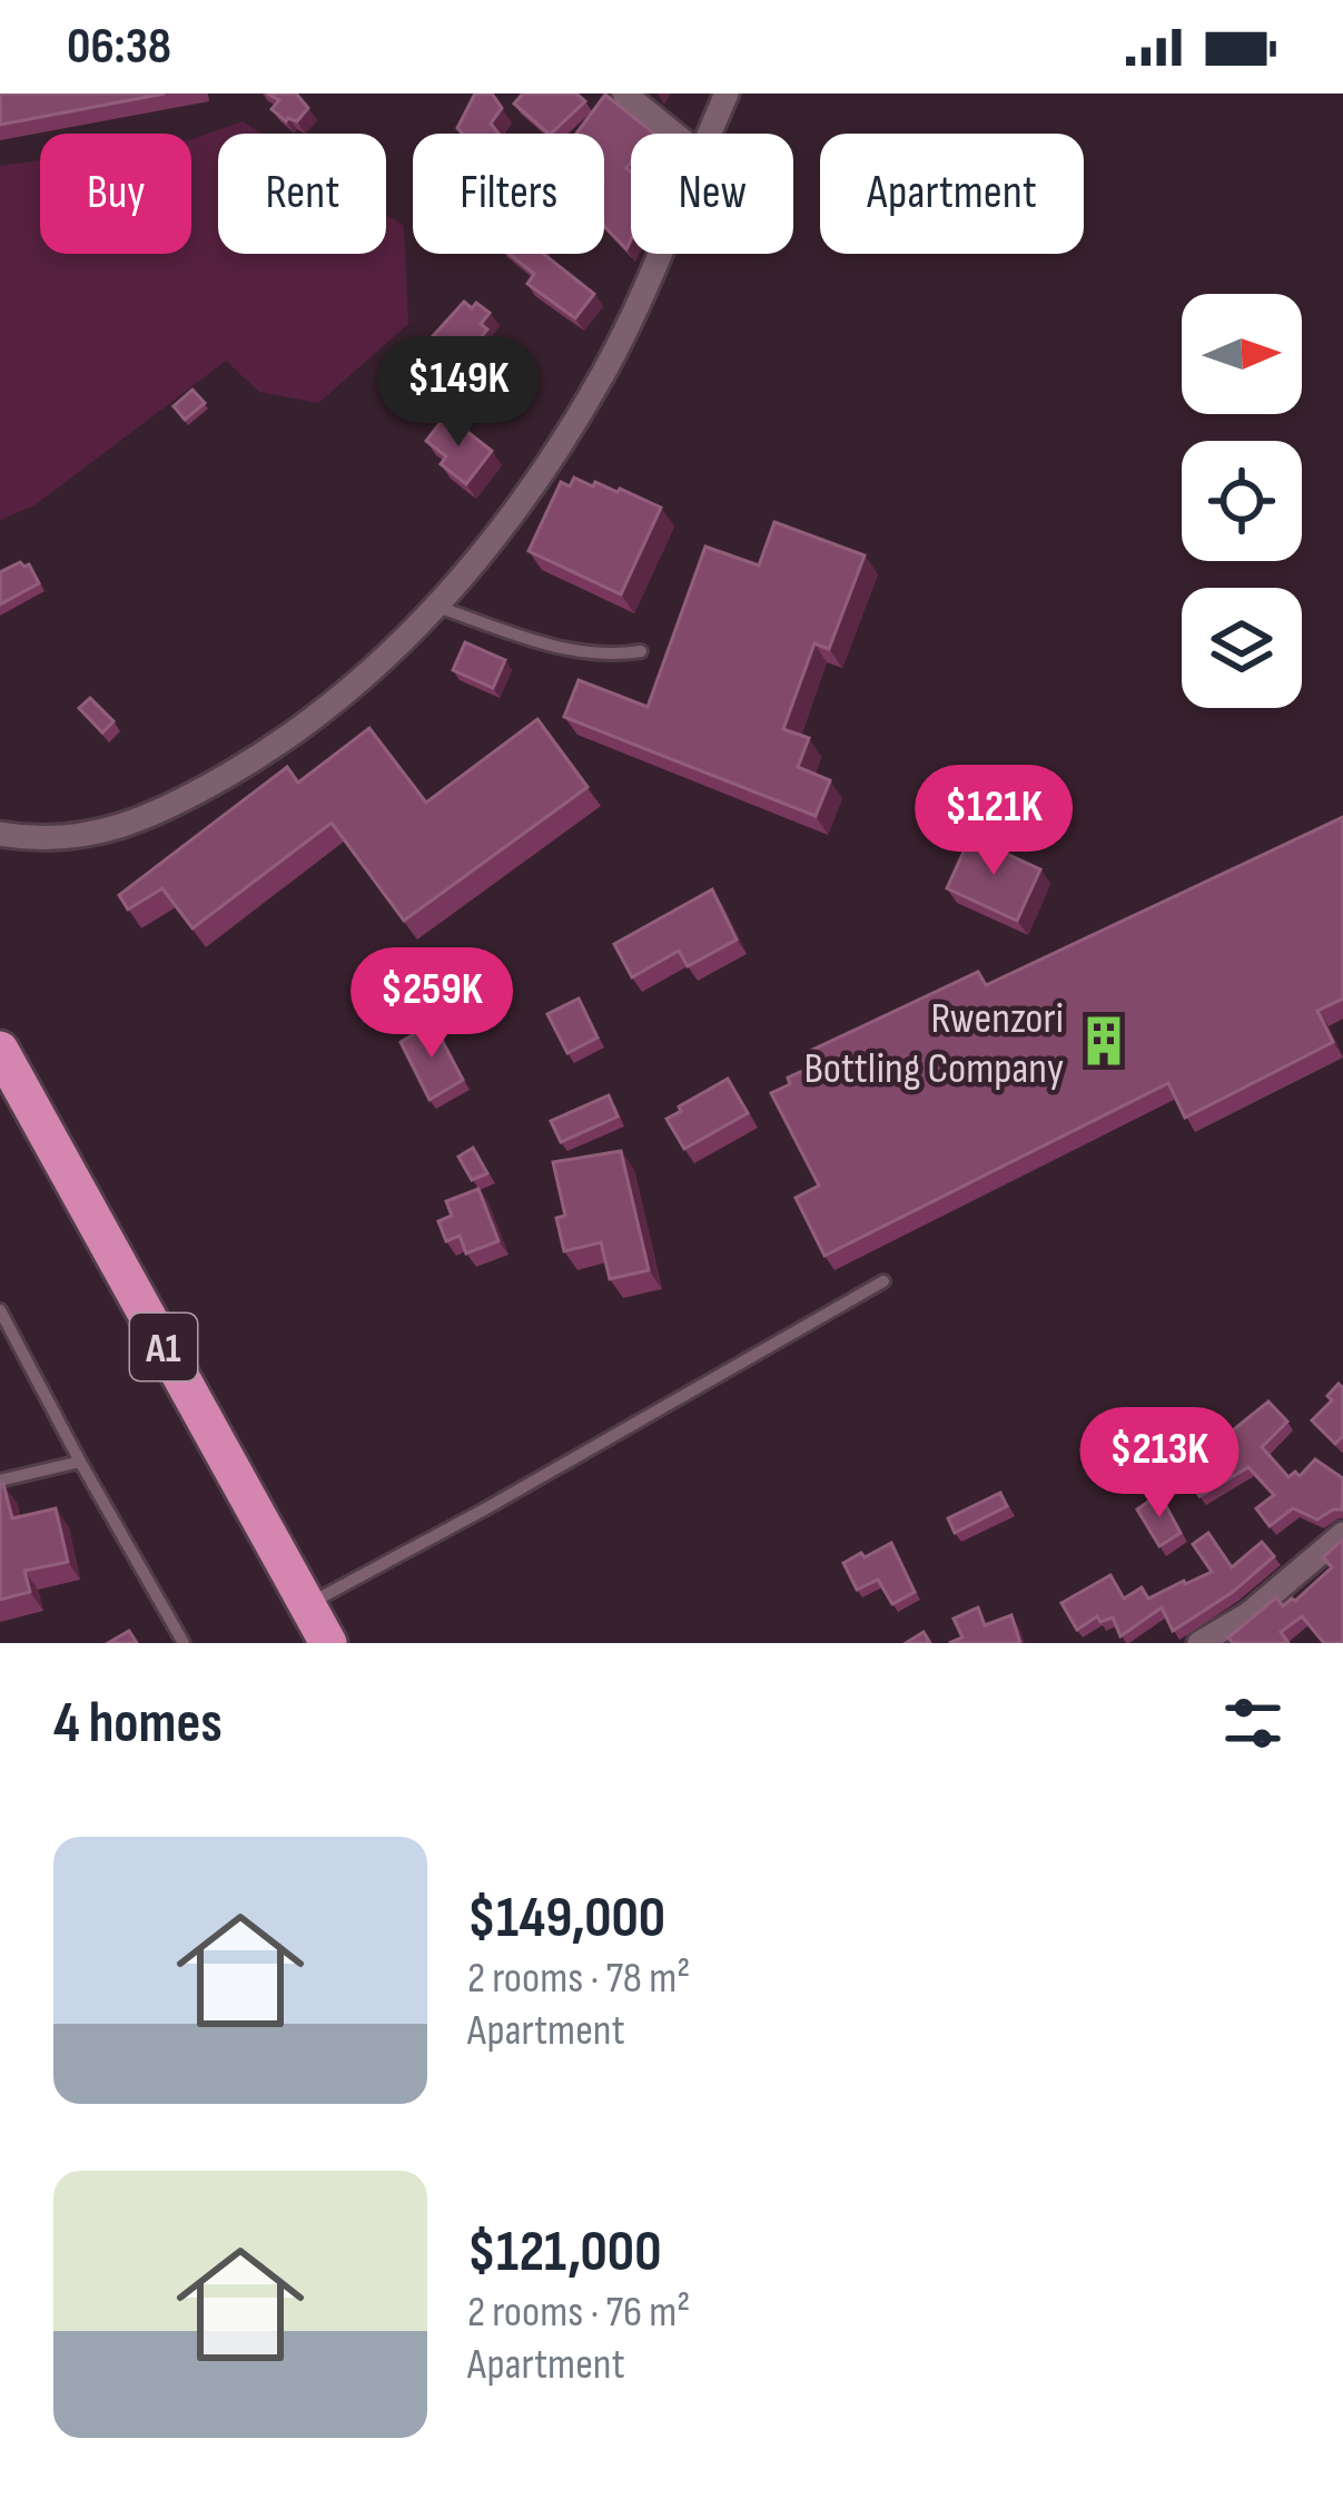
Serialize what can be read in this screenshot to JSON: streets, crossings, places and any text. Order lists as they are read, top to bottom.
{
  "streets": {
    "highway": ["A1"]
  },
  "places": {
    "building": ["Rwenzori Bottling Company"]
  },
  "north": "right",
  "page": {
    "status": "06:38",
    "chip": [
      "Buy",
      "Rent",
      "Filters",
      "New",
      "Apartment"
    ],
    "price": [
      "$149K",
      "$121K",
      "$259K",
      "$213K"
    ],
    "heading": "4 homes",
    "list": [
      {
        "name": "$149,000",
        "note": "2 rooms · 78 m² · Apartment"
      },
      {
        "name": "$121,000",
        "note": "2 rooms · 76 m² · Apartment"
      }
    ]
  }
}
